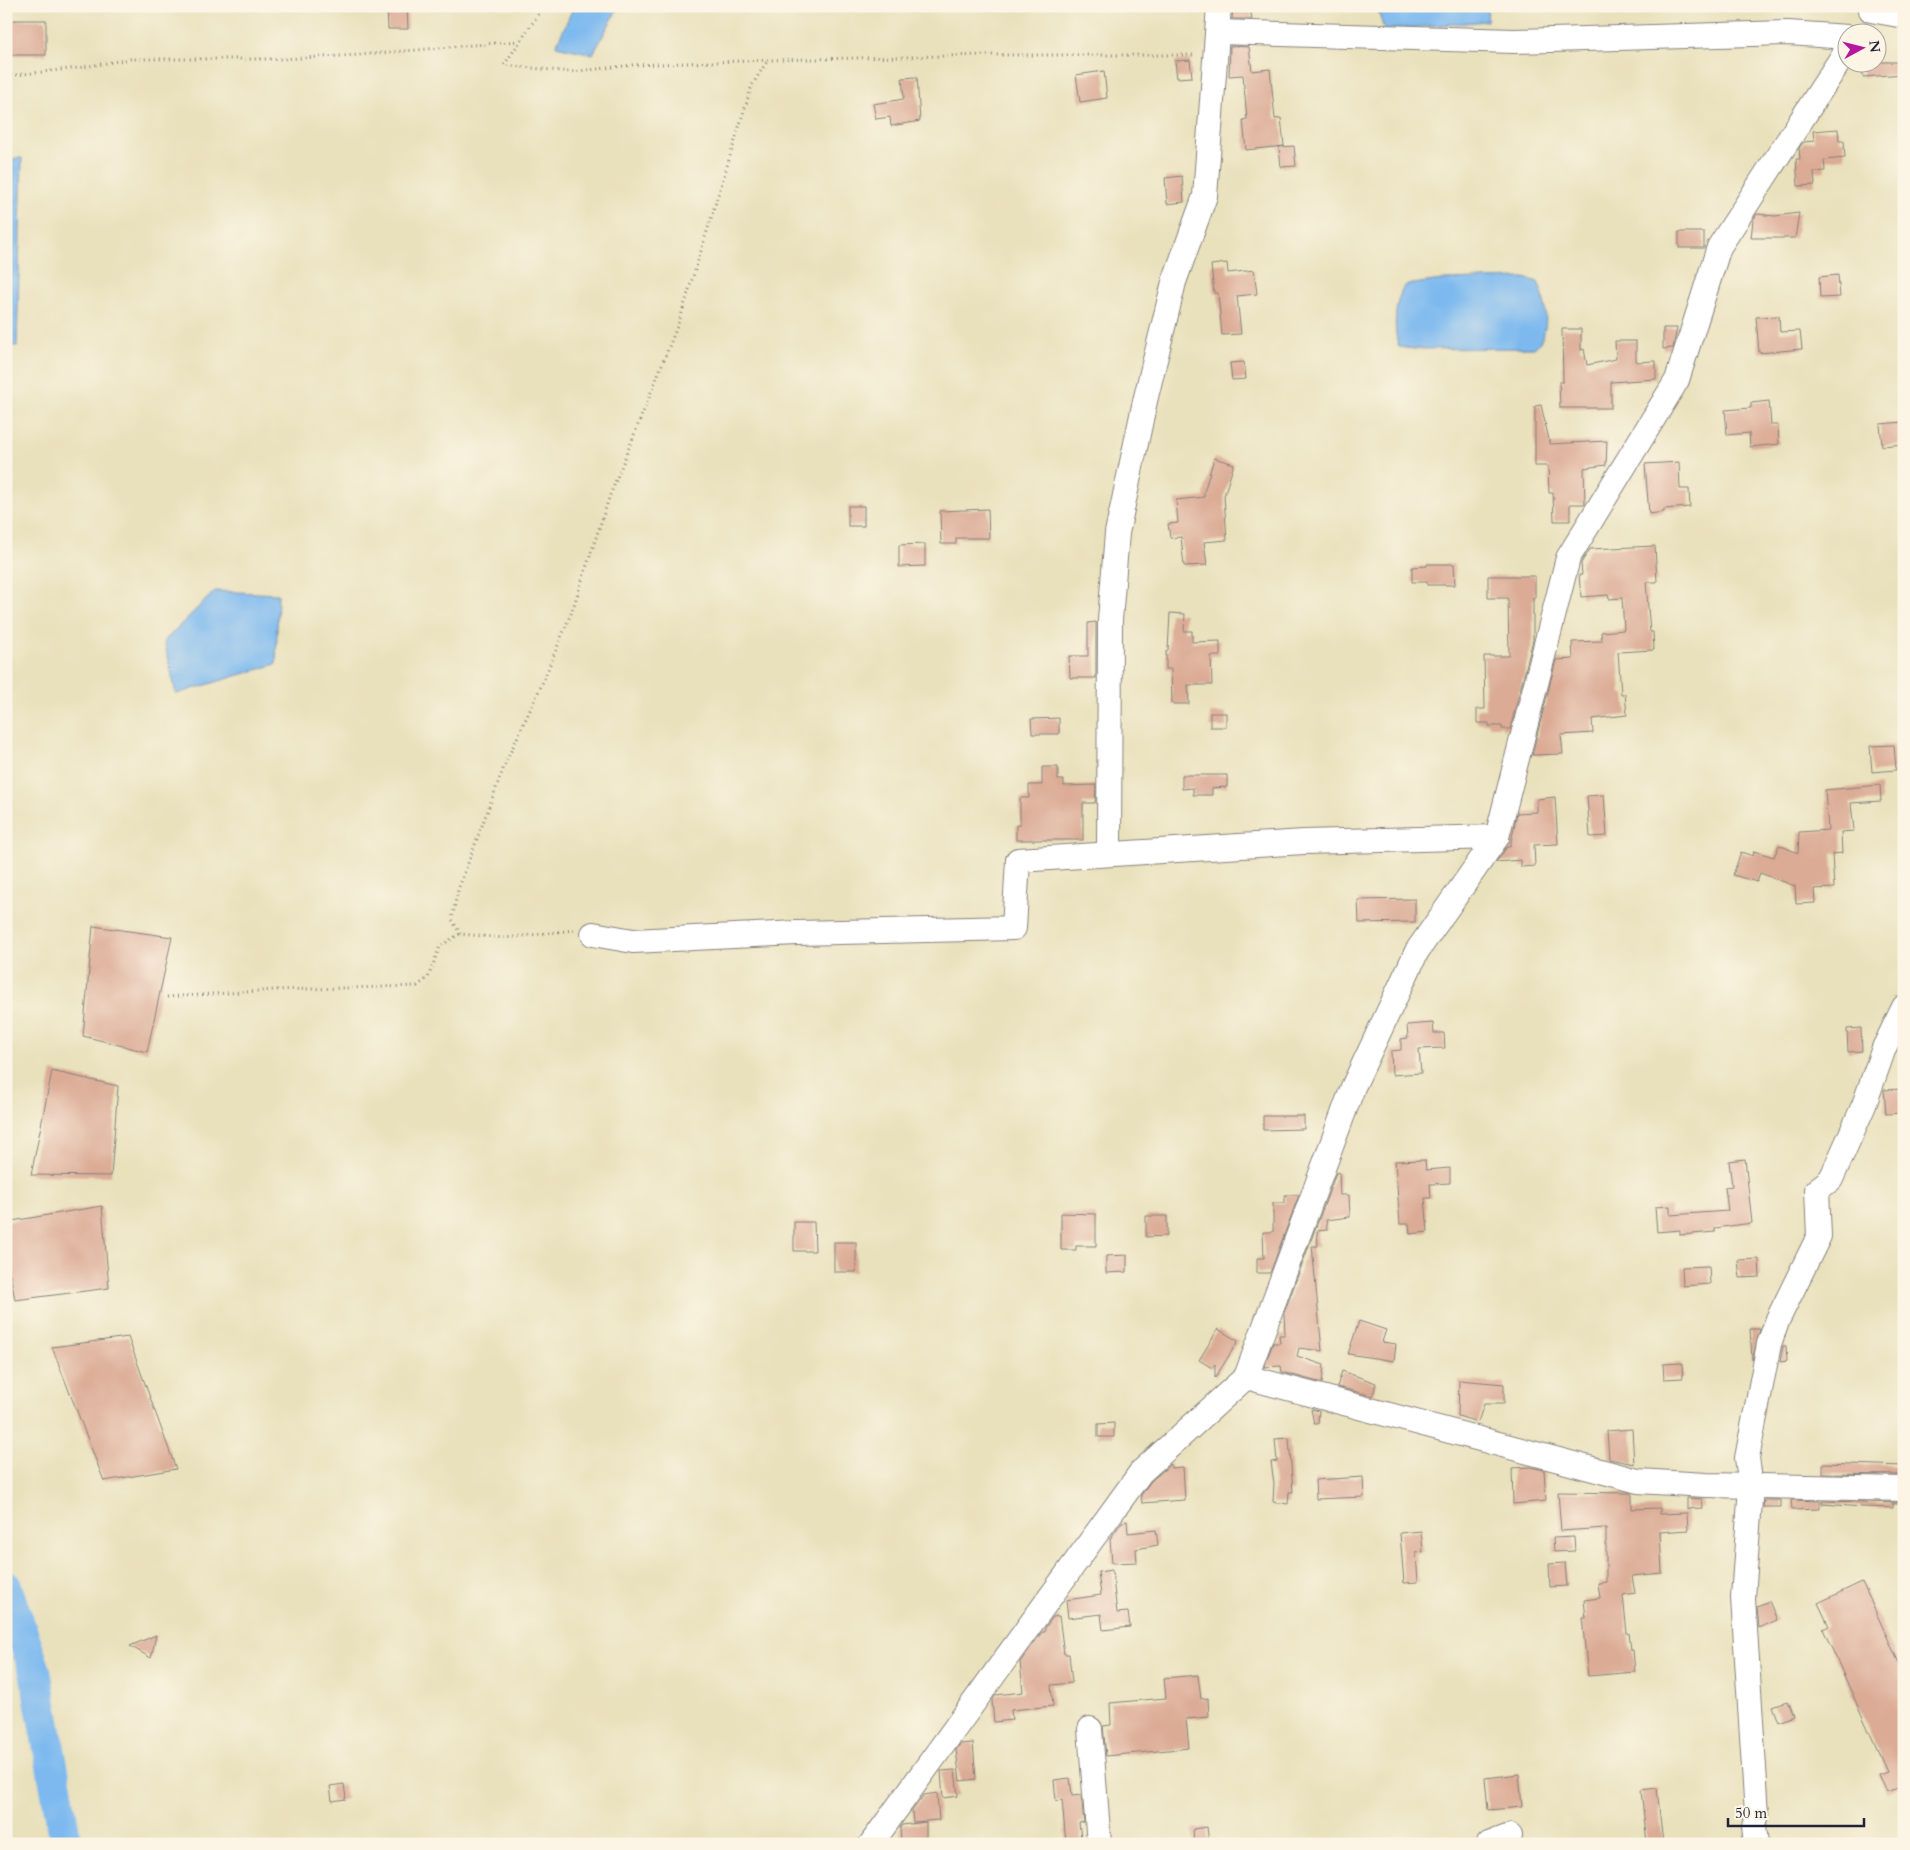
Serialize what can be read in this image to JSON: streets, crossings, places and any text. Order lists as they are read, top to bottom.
{
  "scale_bar": "50 m",
  "north": "right"
}
